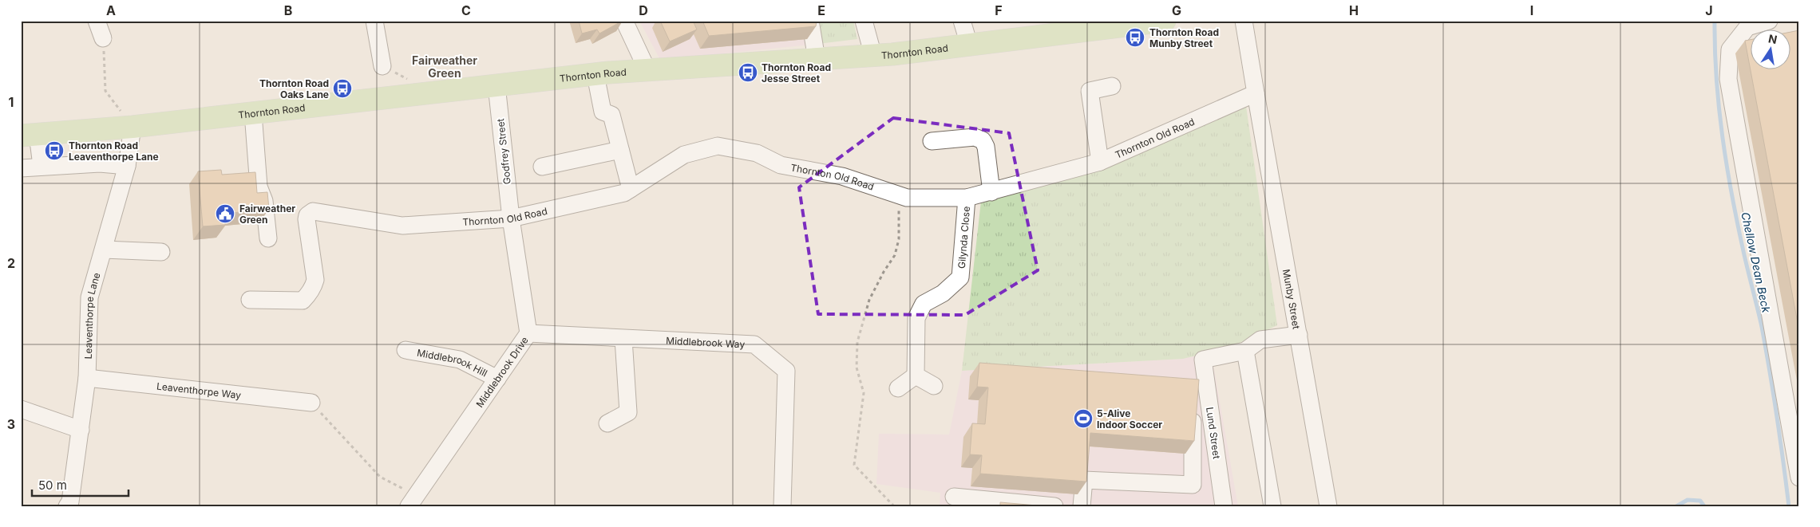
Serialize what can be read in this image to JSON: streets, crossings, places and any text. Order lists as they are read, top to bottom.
{
  "streets": {
    "main road": ["Thornton Road"],
    "street": [
      "Thornton Old Road",
      "Godfrey Street",
      "Gilynda Close",
      "Munby Street",
      "Leaventhorpe Lane",
      "Middlebrook Way",
      "Middlebrook Hill",
      "Middlebrook Drive",
      "Leaventhorpe Way",
      "Lund Street"
    ]
  },
  "crossings": [
    ["Thornton Road", "Godfrey Street"],
    ["Thornton Road", "Leaventhorpe Lane"],
    ["Thornton Old Road", "Godfrey Street"],
    ["Thornton Old Road", "Gilynda Close"],
    ["Thornton Old Road", "Munby Street"],
    ["Thornton Old Road", "Middlebrook Drive"],
    ["Godfrey Street", "Middlebrook Drive"],
    ["Leaventhorpe Lane", "Leaventhorpe Way"],
    ["Middlebrook Way", "Middlebrook Drive"],
    ["Middlebrook Hill", "Middlebrook Drive"]
  ],
  "districts": ["Fairweather Green"],
  "water": ["Chellow Dean Beck"],
  "places": {
    "bus stop": [
      "Thornton Road Munby Street",
      "Thornton Road Jesse Street",
      "Thornton Road Oaks Lane",
      "Thornton Road Leaventhorpe Lane"
    ],
    "public building": ["Fairweather Green"],
    "sports": ["5-Alive Indoor Soccer"]
  },
  "scale_bar": "50 m",
  "north": "top",
  "grid": {
    "columns": [
      "A",
      "B",
      "C",
      "D",
      "E",
      "F",
      "G",
      "H",
      "I",
      "J"
    ],
    "rows": ["1", "2", "3"]
  }
}
